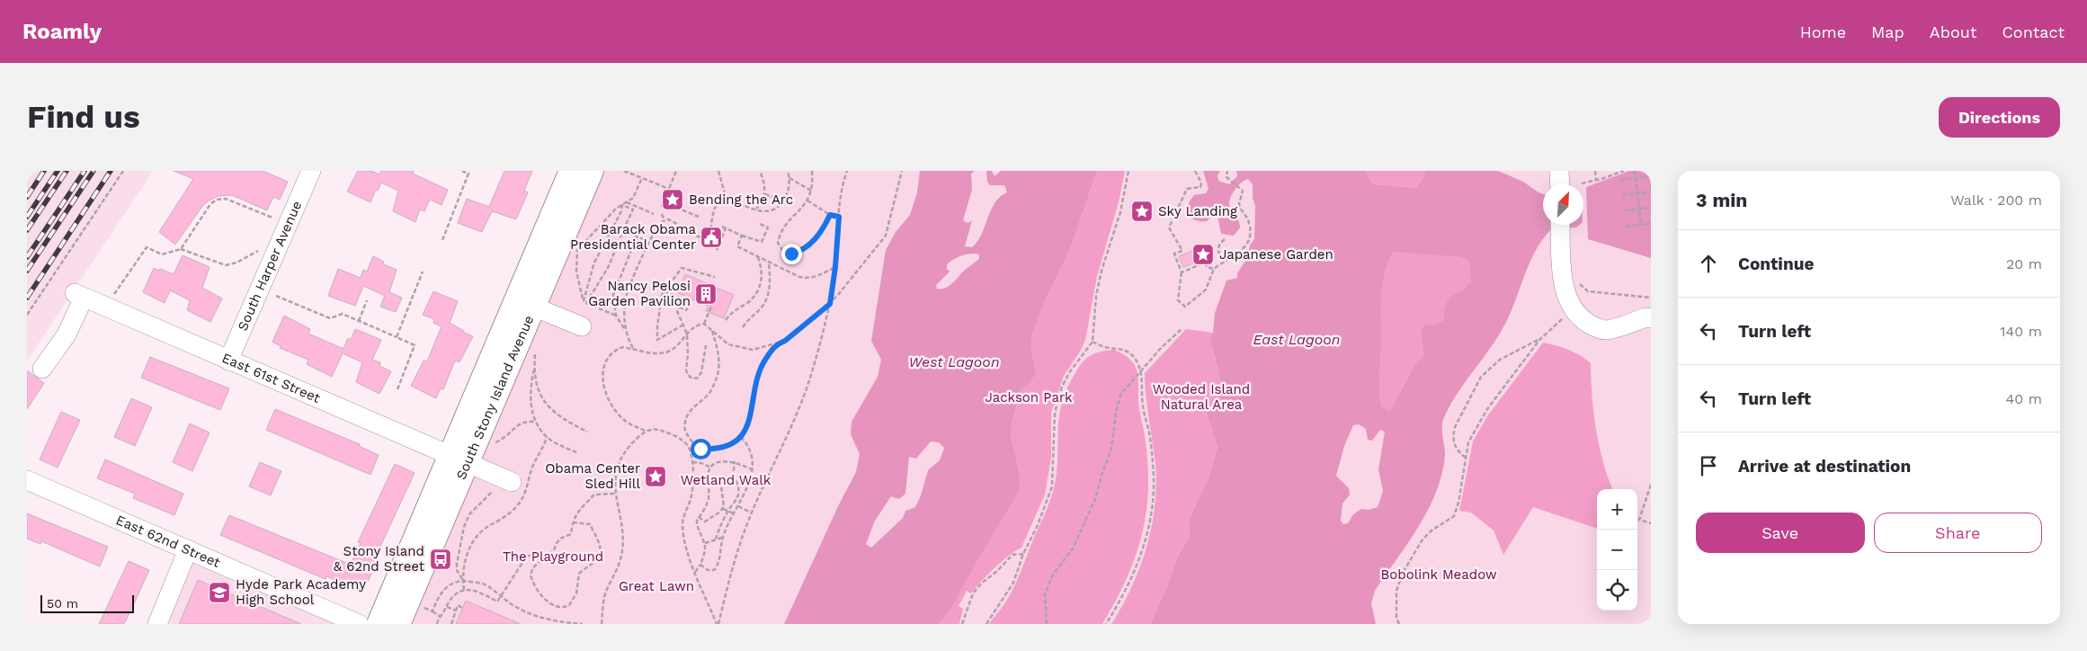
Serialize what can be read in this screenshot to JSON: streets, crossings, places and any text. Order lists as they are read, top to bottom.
{
  "streets": {
    "main road": ["South Stony Island Avenue"],
    "street": ["South Harper Avenue", "East 61st Street", "East 62nd Street"]
  },
  "crossings": [
    ["South Harper Avenue", "East 61st Street"],
    ["East 61st Street", "South Stony Island Avenue"]
  ],
  "water": ["East Lagoon", "West Lagoon"],
  "parks": [
    "Wooded Island Natural Area",
    "Jackson Park",
    "Wetland Walk",
    "The Playground",
    "Bobolink Meadow",
    "Great Lawn"
  ],
  "places": {
    "place": [
      "Bending the Arc",
      "Sky Landing",
      "Japanese Garden",
      "Obama Center Sled Hill"
    ],
    "public building": ["Barack Obama Presidential Center"],
    "building": ["Nancy Pelosi Garden Pavilion"],
    "bus stop": ["Stony Island & 62nd Street"],
    "school or university": ["Hyde Park Academy High School"]
  },
  "scale_bar": "50 m",
  "north": "top right",
  "page": {
    "header": "Roamly",
    "nav": [
      "Home",
      "Map",
      "About",
      "Contact"
    ],
    "buttons": [
      "Directions",
      ["Save", "Share"]
    ],
    "title": "Find us",
    "heading": ["3 min", "Walk · 200 m"],
    "list": [
      ["Continue", "20 m"],
      ["Turn left", "140 m"],
      ["Turn left", "40 m"],
      "Arrive at destination"
    ],
    "map_buttons": ["+", "−"],
    "scale": "50 m"
  }
}
